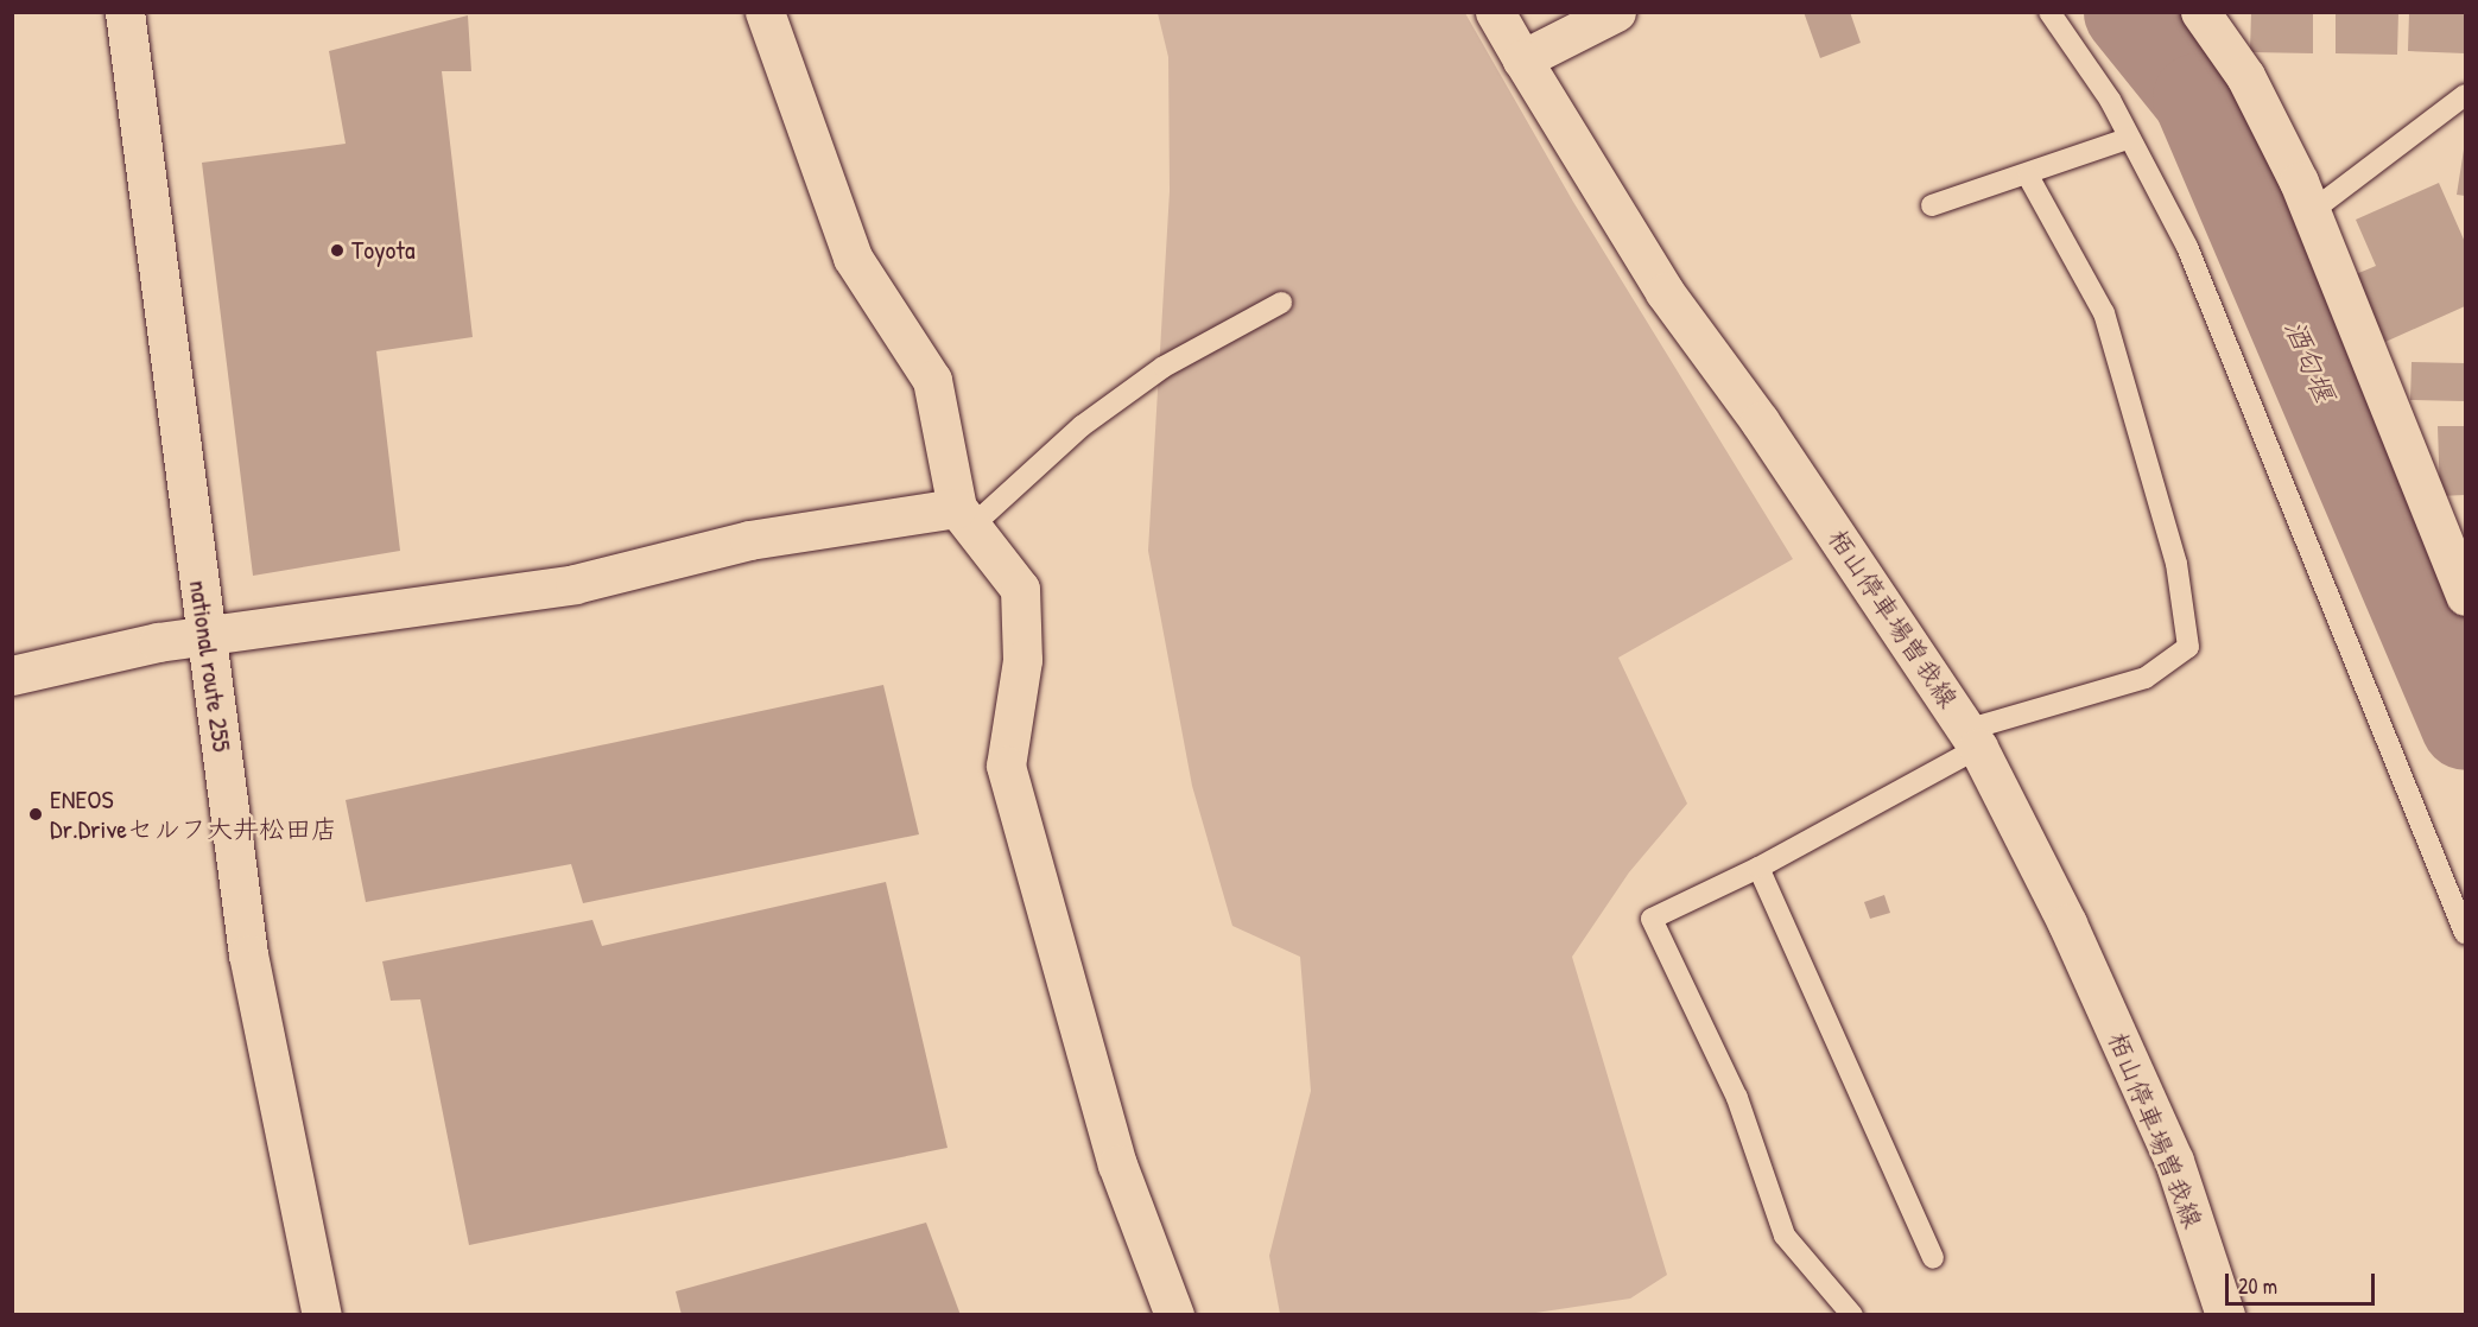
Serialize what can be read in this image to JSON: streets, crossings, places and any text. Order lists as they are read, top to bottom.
{
  "streets": {
    "main road": ["栢山停車場曽我線", "national route 255"]
  },
  "water": ["酒匂堰"],
  "places": ["Toyota", "ENEOS Dr.Driveセルフ大井松田店"],
  "scale_bar": "20 m"
}
